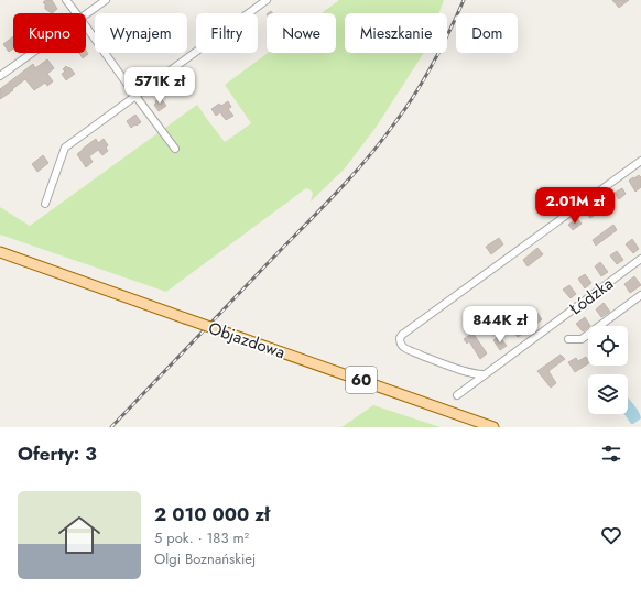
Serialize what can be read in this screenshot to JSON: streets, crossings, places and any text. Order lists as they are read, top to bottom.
{
  "streets": {
    "main road": ["Objazdowa", "60"],
    "street": ["Łódzka"]
  },
  "page": {
    "chip": [
      "Kupno",
      "Wynajem",
      "Filtry",
      "Nowe",
      "Mieszkanie",
      "Dom"
    ],
    "price": ["571K zł", "2.01M zł", "844K zł"],
    "heading": "Oferty: 3",
    "list": [
      {
        "name": "2 010 000 zł",
        "note": "5 pok. · 183 m² · Olgi Boznańskiej"
      }
    ]
  }
}
